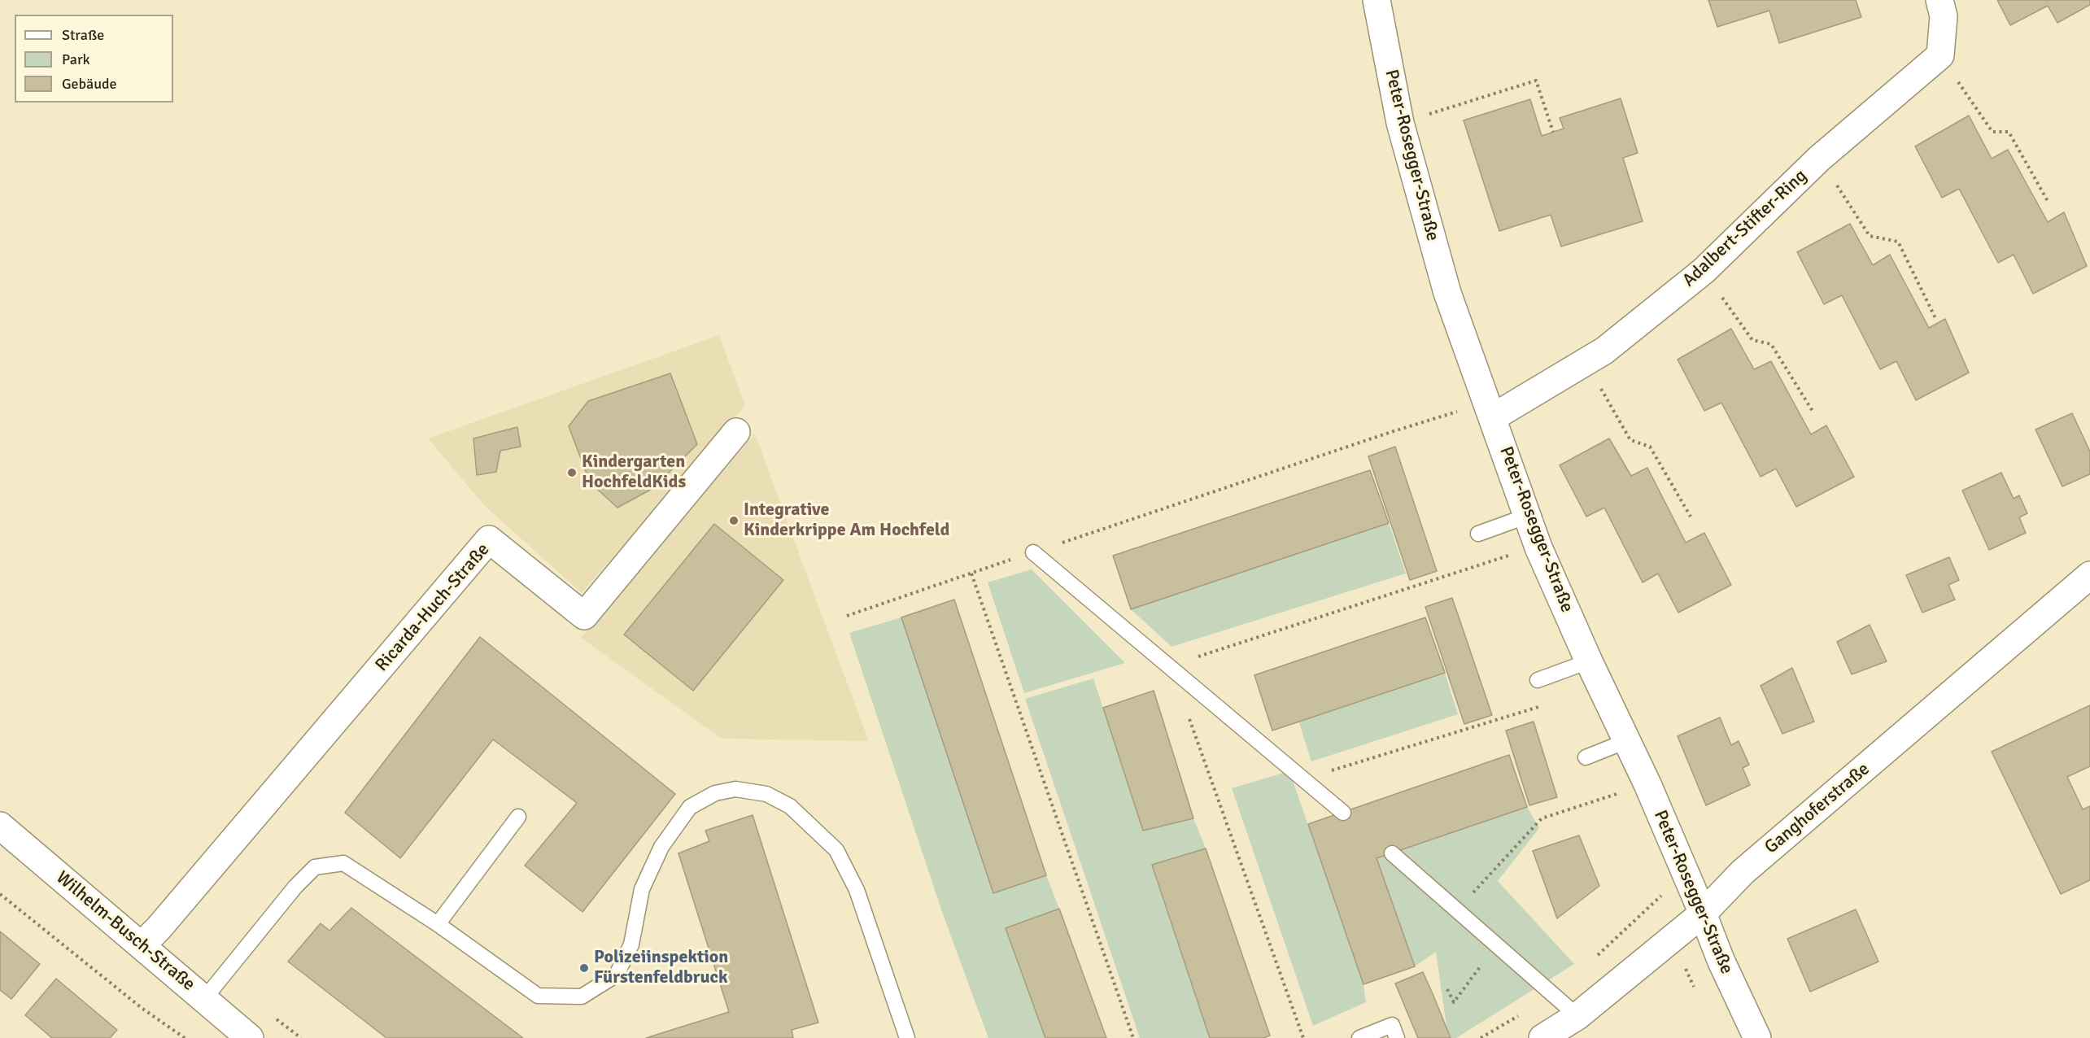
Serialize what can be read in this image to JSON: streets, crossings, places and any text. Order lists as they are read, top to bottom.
{
  "streets": {
    "street": [
      "Peter-Rosegger-Straße",
      "Adalbert-Stifter-Ring",
      "Ricarda-Huch-Straße",
      "Ganghoferstraße",
      "Wilhelm-Busch-Straße"
    ]
  },
  "crossings": [
    ["Peter-Rosegger-Straße", "Adalbert-Stifter-Ring"],
    ["Peter-Rosegger-Straße", "Ganghoferstraße"],
    ["Ricarda-Huch-Straße", "Wilhelm-Busch-Straße"]
  ],
  "places": ["Kindergarten HochfeldKids", "Integrative Kinderkrippe Am Hochfeld", "Polizeiinspektion Fürstenfeldbruck"],
  "legend": ["Straße", "Park", "Gebäude"]
}
